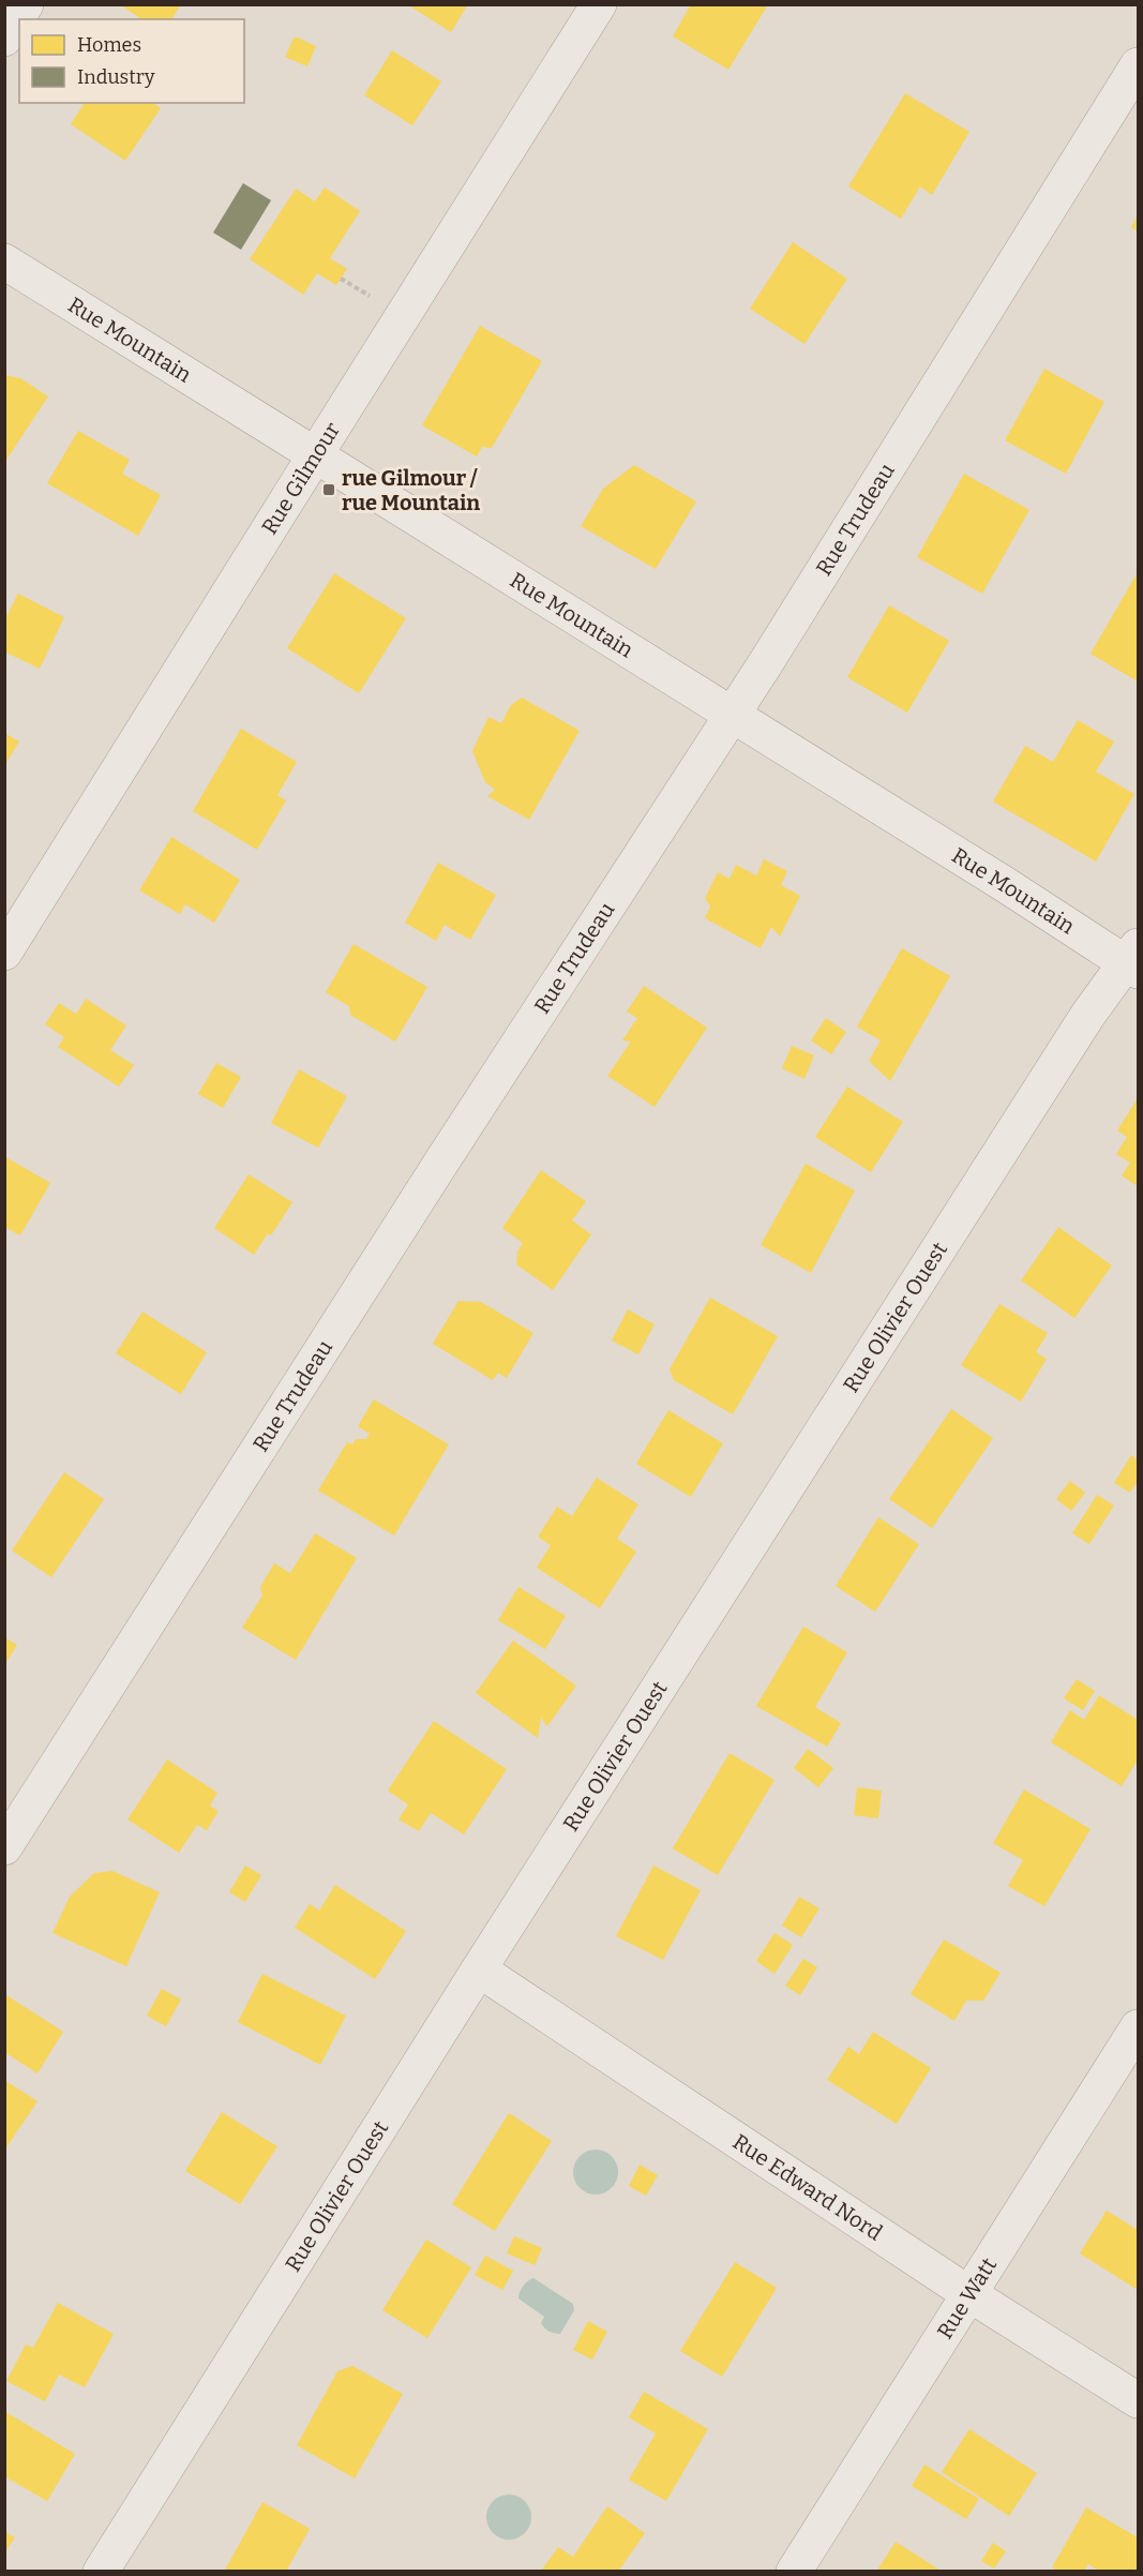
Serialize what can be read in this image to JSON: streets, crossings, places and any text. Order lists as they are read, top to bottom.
{
  "streets": {
    "street": [
      "Rue Mountain",
      "Rue Gilmour",
      "Rue Trudeau",
      "Rue Olivier Ouest",
      "Rue Edward Nord",
      "Rue Watt"
    ]
  },
  "crossings": [
    ["Rue Mountain", "Rue Gilmour"],
    ["Rue Mountain", "Rue Trudeau"],
    ["Rue Mountain", "Rue Olivier Ouest"],
    ["Rue Olivier Ouest", "Rue Edward Nord"],
    ["Rue Edward Nord", "Rue Watt"]
  ],
  "places": {
    "transit": ["rue Gilmour / rue Mountain"]
  },
  "legend": ["Homes", "Industry"]
}
